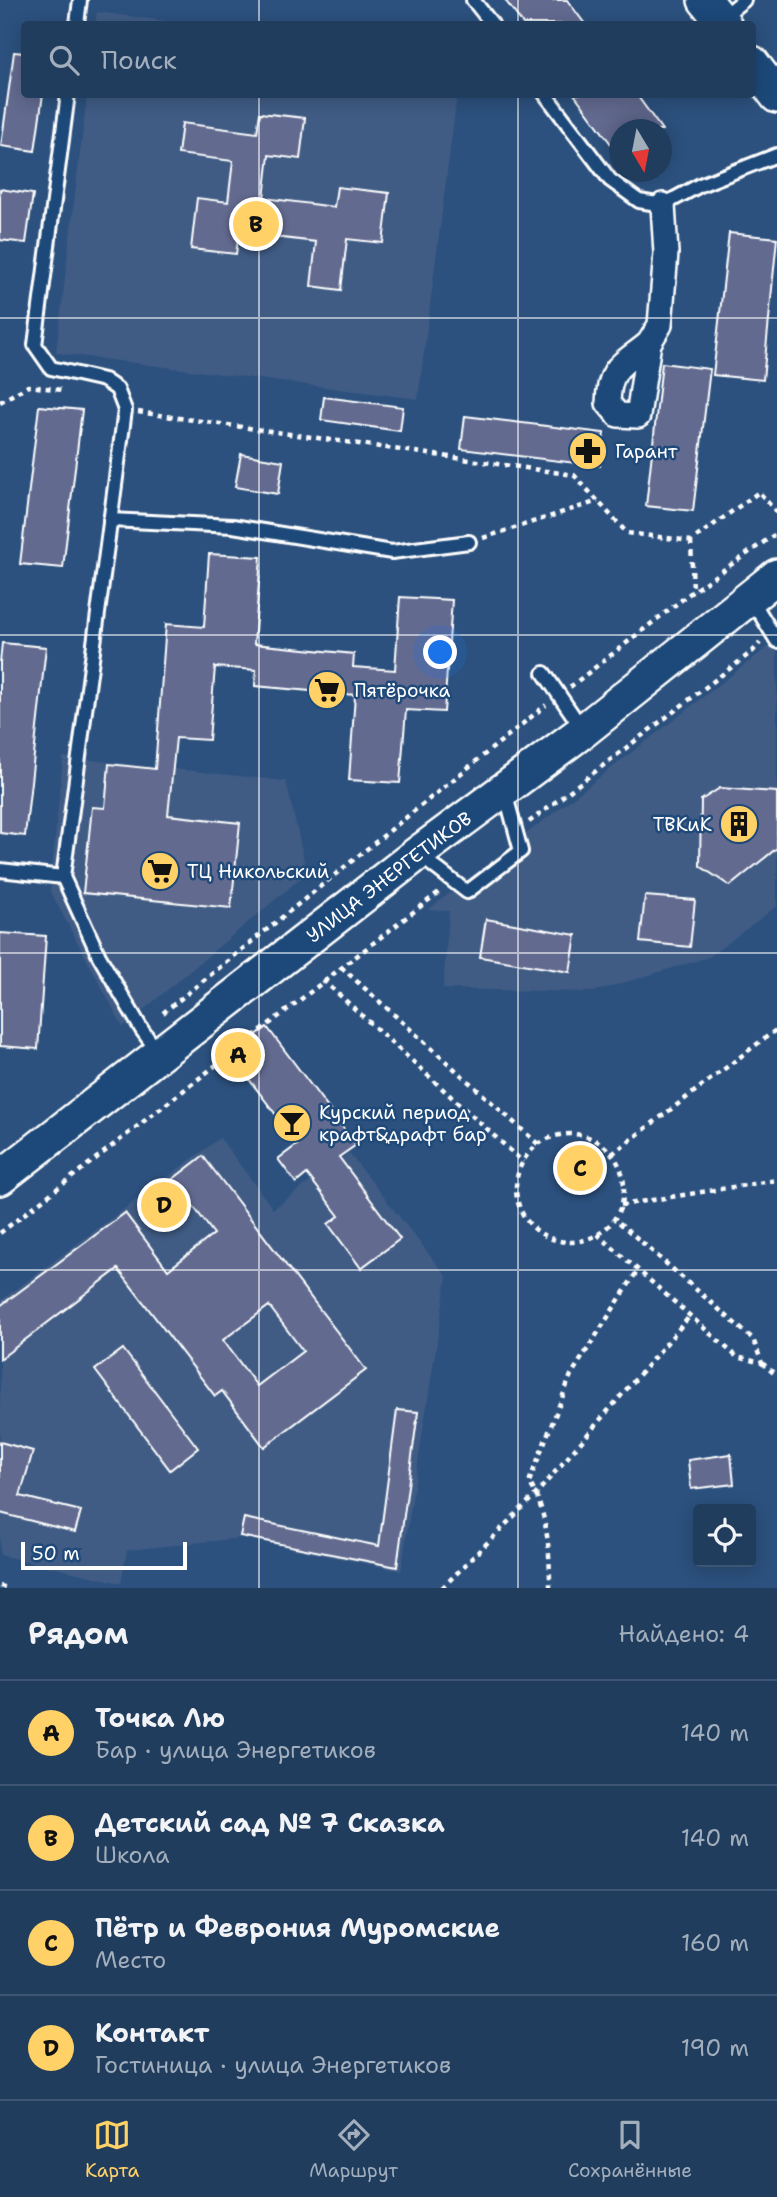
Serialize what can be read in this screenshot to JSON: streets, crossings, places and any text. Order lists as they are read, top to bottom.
{
  "streets": {
    "main road": ["УЛИЦА ЭНЕРГЕТИКОВ"]
  },
  "places": {
    "pharmacy": ["Гарант"],
    "supermarket": ["Пятёрочка", "ТЦ Никольский"],
    "building": ["ТВКиК"],
    "bar": ["Курский период крафт&драфт бар"]
  },
  "scale_bar": "50 m",
  "north": "bottom",
  "page": {
    "search": "Поиск",
    "pins": [
      "B",
      "A",
      "C",
      "D"
    ],
    "scale": "50 m",
    "heading": ["Рядом", "Найдено: 4"],
    "list": [
      {
        "mark": "A",
        "name": "Точка Лю",
        "note": "Бар · улица Энергетиков",
        "value": "140 m"
      },
      {
        "mark": "B",
        "name": "Детский сад № 7 Сказка",
        "note": "Школа",
        "value": "140 m"
      },
      {
        "mark": "C",
        "name": "Пётр и Феврония Муромские",
        "note": "Место",
        "value": "160 m"
      },
      {
        "mark": "D",
        "name": "Контакт",
        "note": "Гостиница · улица Энергетиков",
        "value": "190 m"
      }
    ],
    "nav": ["Карта", "Маршрут", "Сохранённые"]
  }
}
